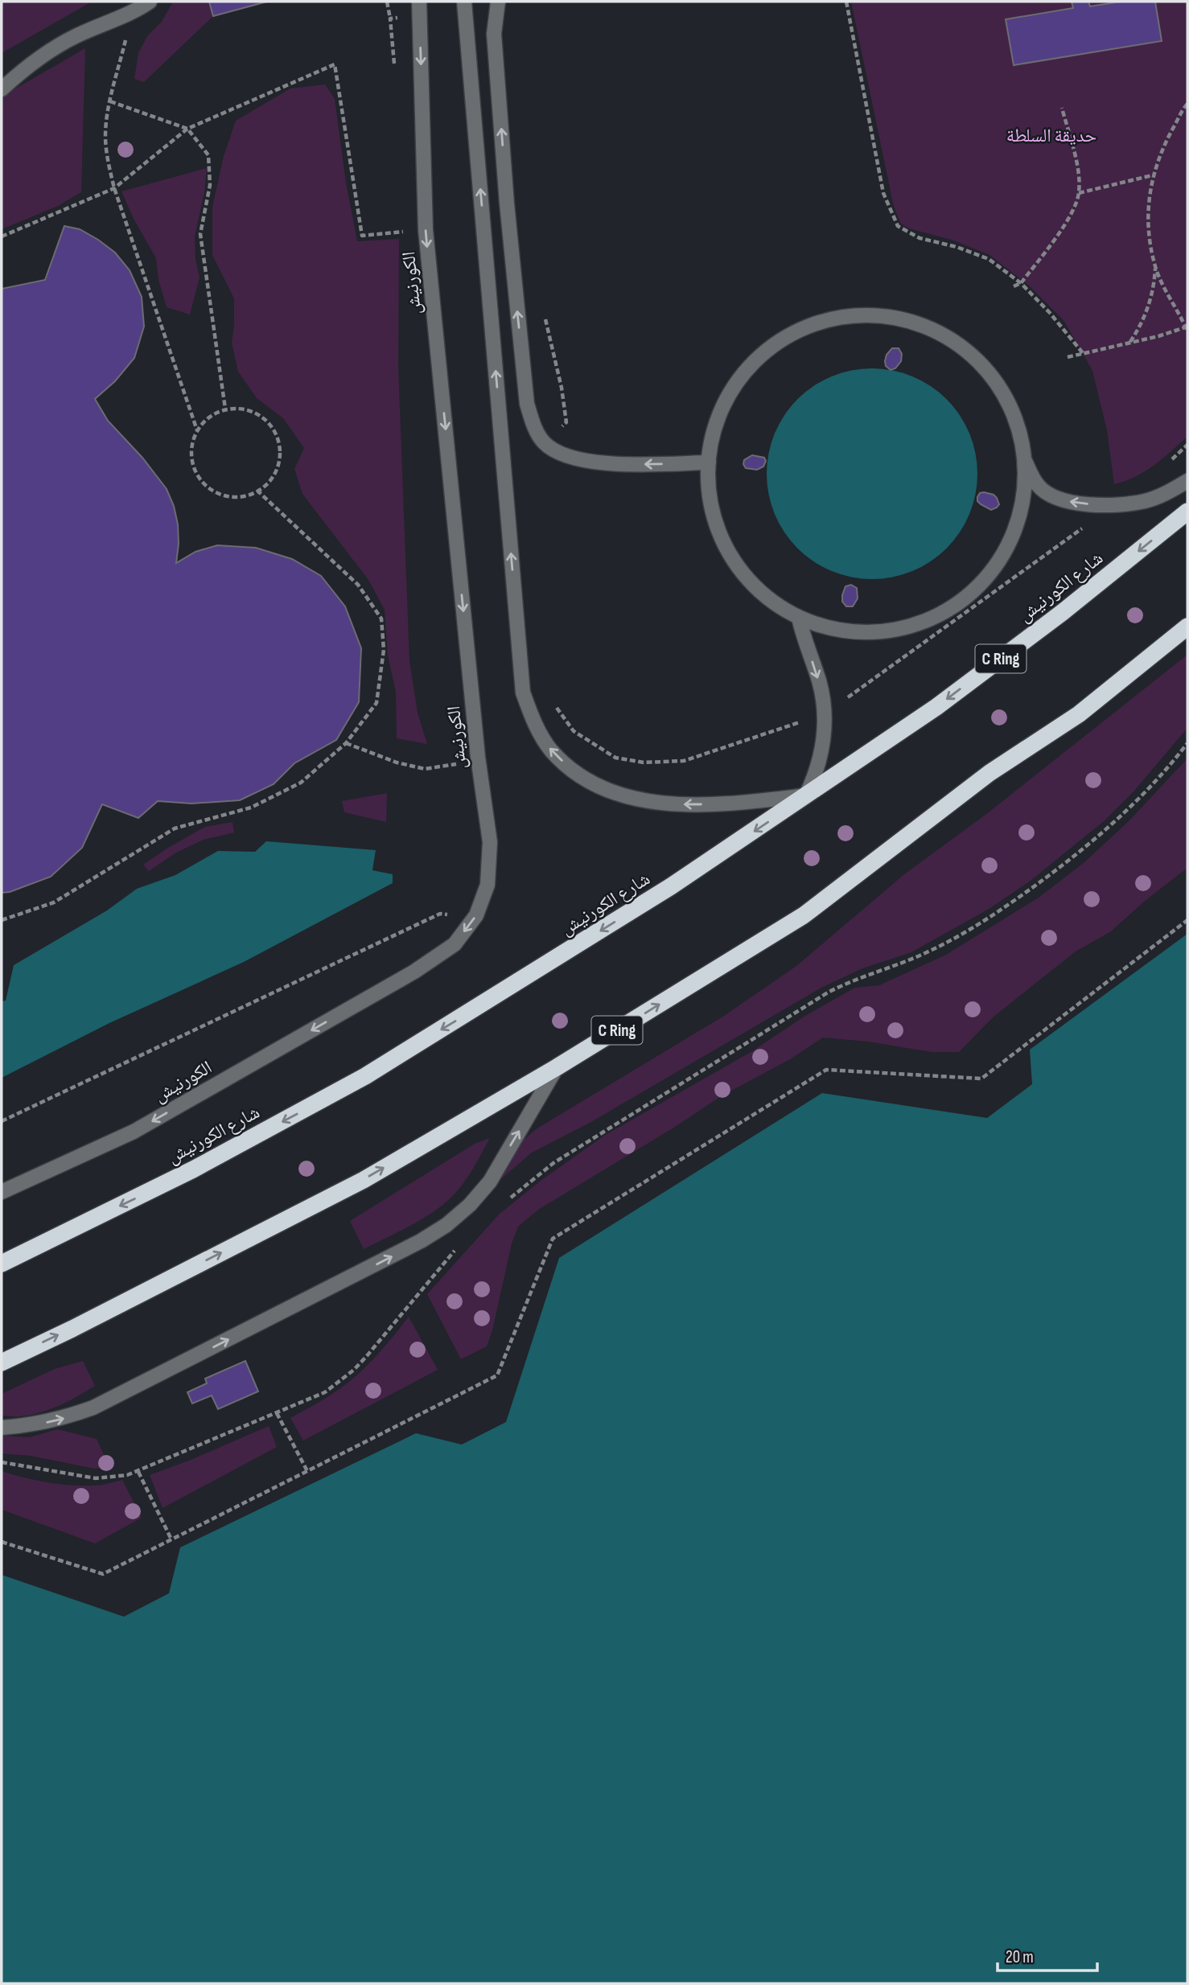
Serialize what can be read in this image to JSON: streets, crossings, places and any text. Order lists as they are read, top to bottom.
{
  "streets": {
    "highway": ["شارع الكورنيش", "C Ring"],
    "street": ["الكورنيش"]
  },
  "one_way": ["الكورنيش"],
  "parks": ["حديقة السلطة"],
  "scale_bar": "20 m"
}
